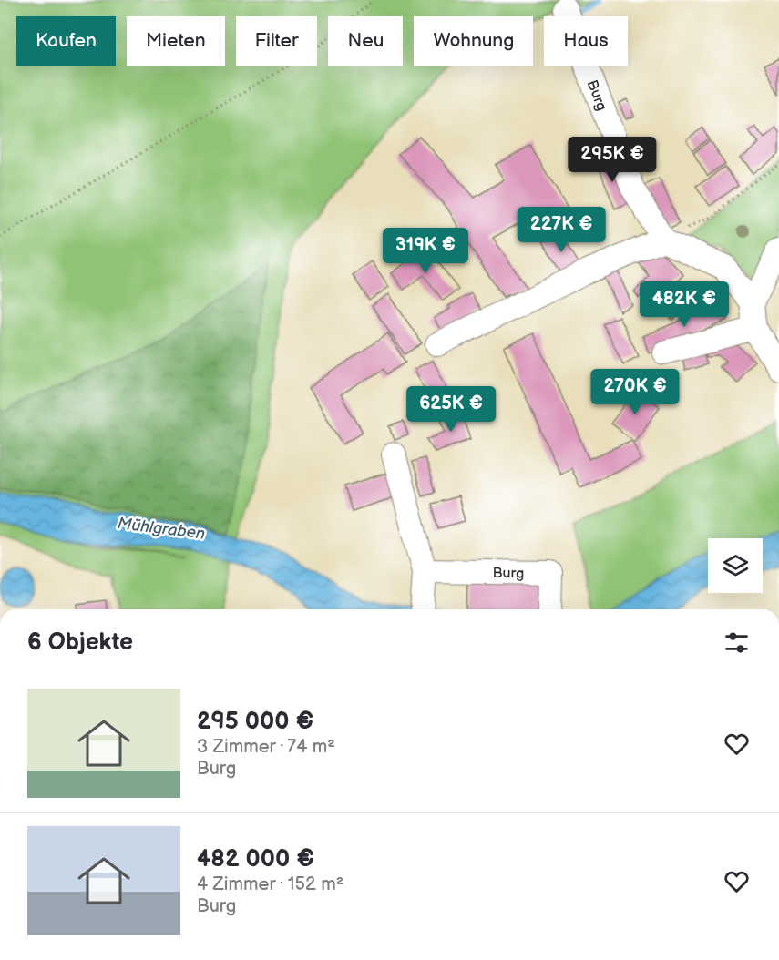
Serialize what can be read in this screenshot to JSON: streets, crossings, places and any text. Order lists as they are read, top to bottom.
{
  "streets": {
    "street": ["Burg"]
  },
  "water": ["Mühlgraben"],
  "page": {
    "chip": [
      "Kaufen",
      "Mieten",
      "Filter",
      "Neu",
      "Wohnung",
      "Haus"
    ],
    "price": [
      "295K €",
      "227K €",
      "319K €",
      "482K €",
      "270K €",
      "625K €"
    ],
    "heading": "6 Objekte",
    "list": [
      {
        "name": "295 000 €",
        "note": "3 Zimmer · 74 m² · Burg"
      },
      {
        "name": "482 000 €",
        "note": "4 Zimmer · 152 m² · Burg"
      }
    ]
  }
}
